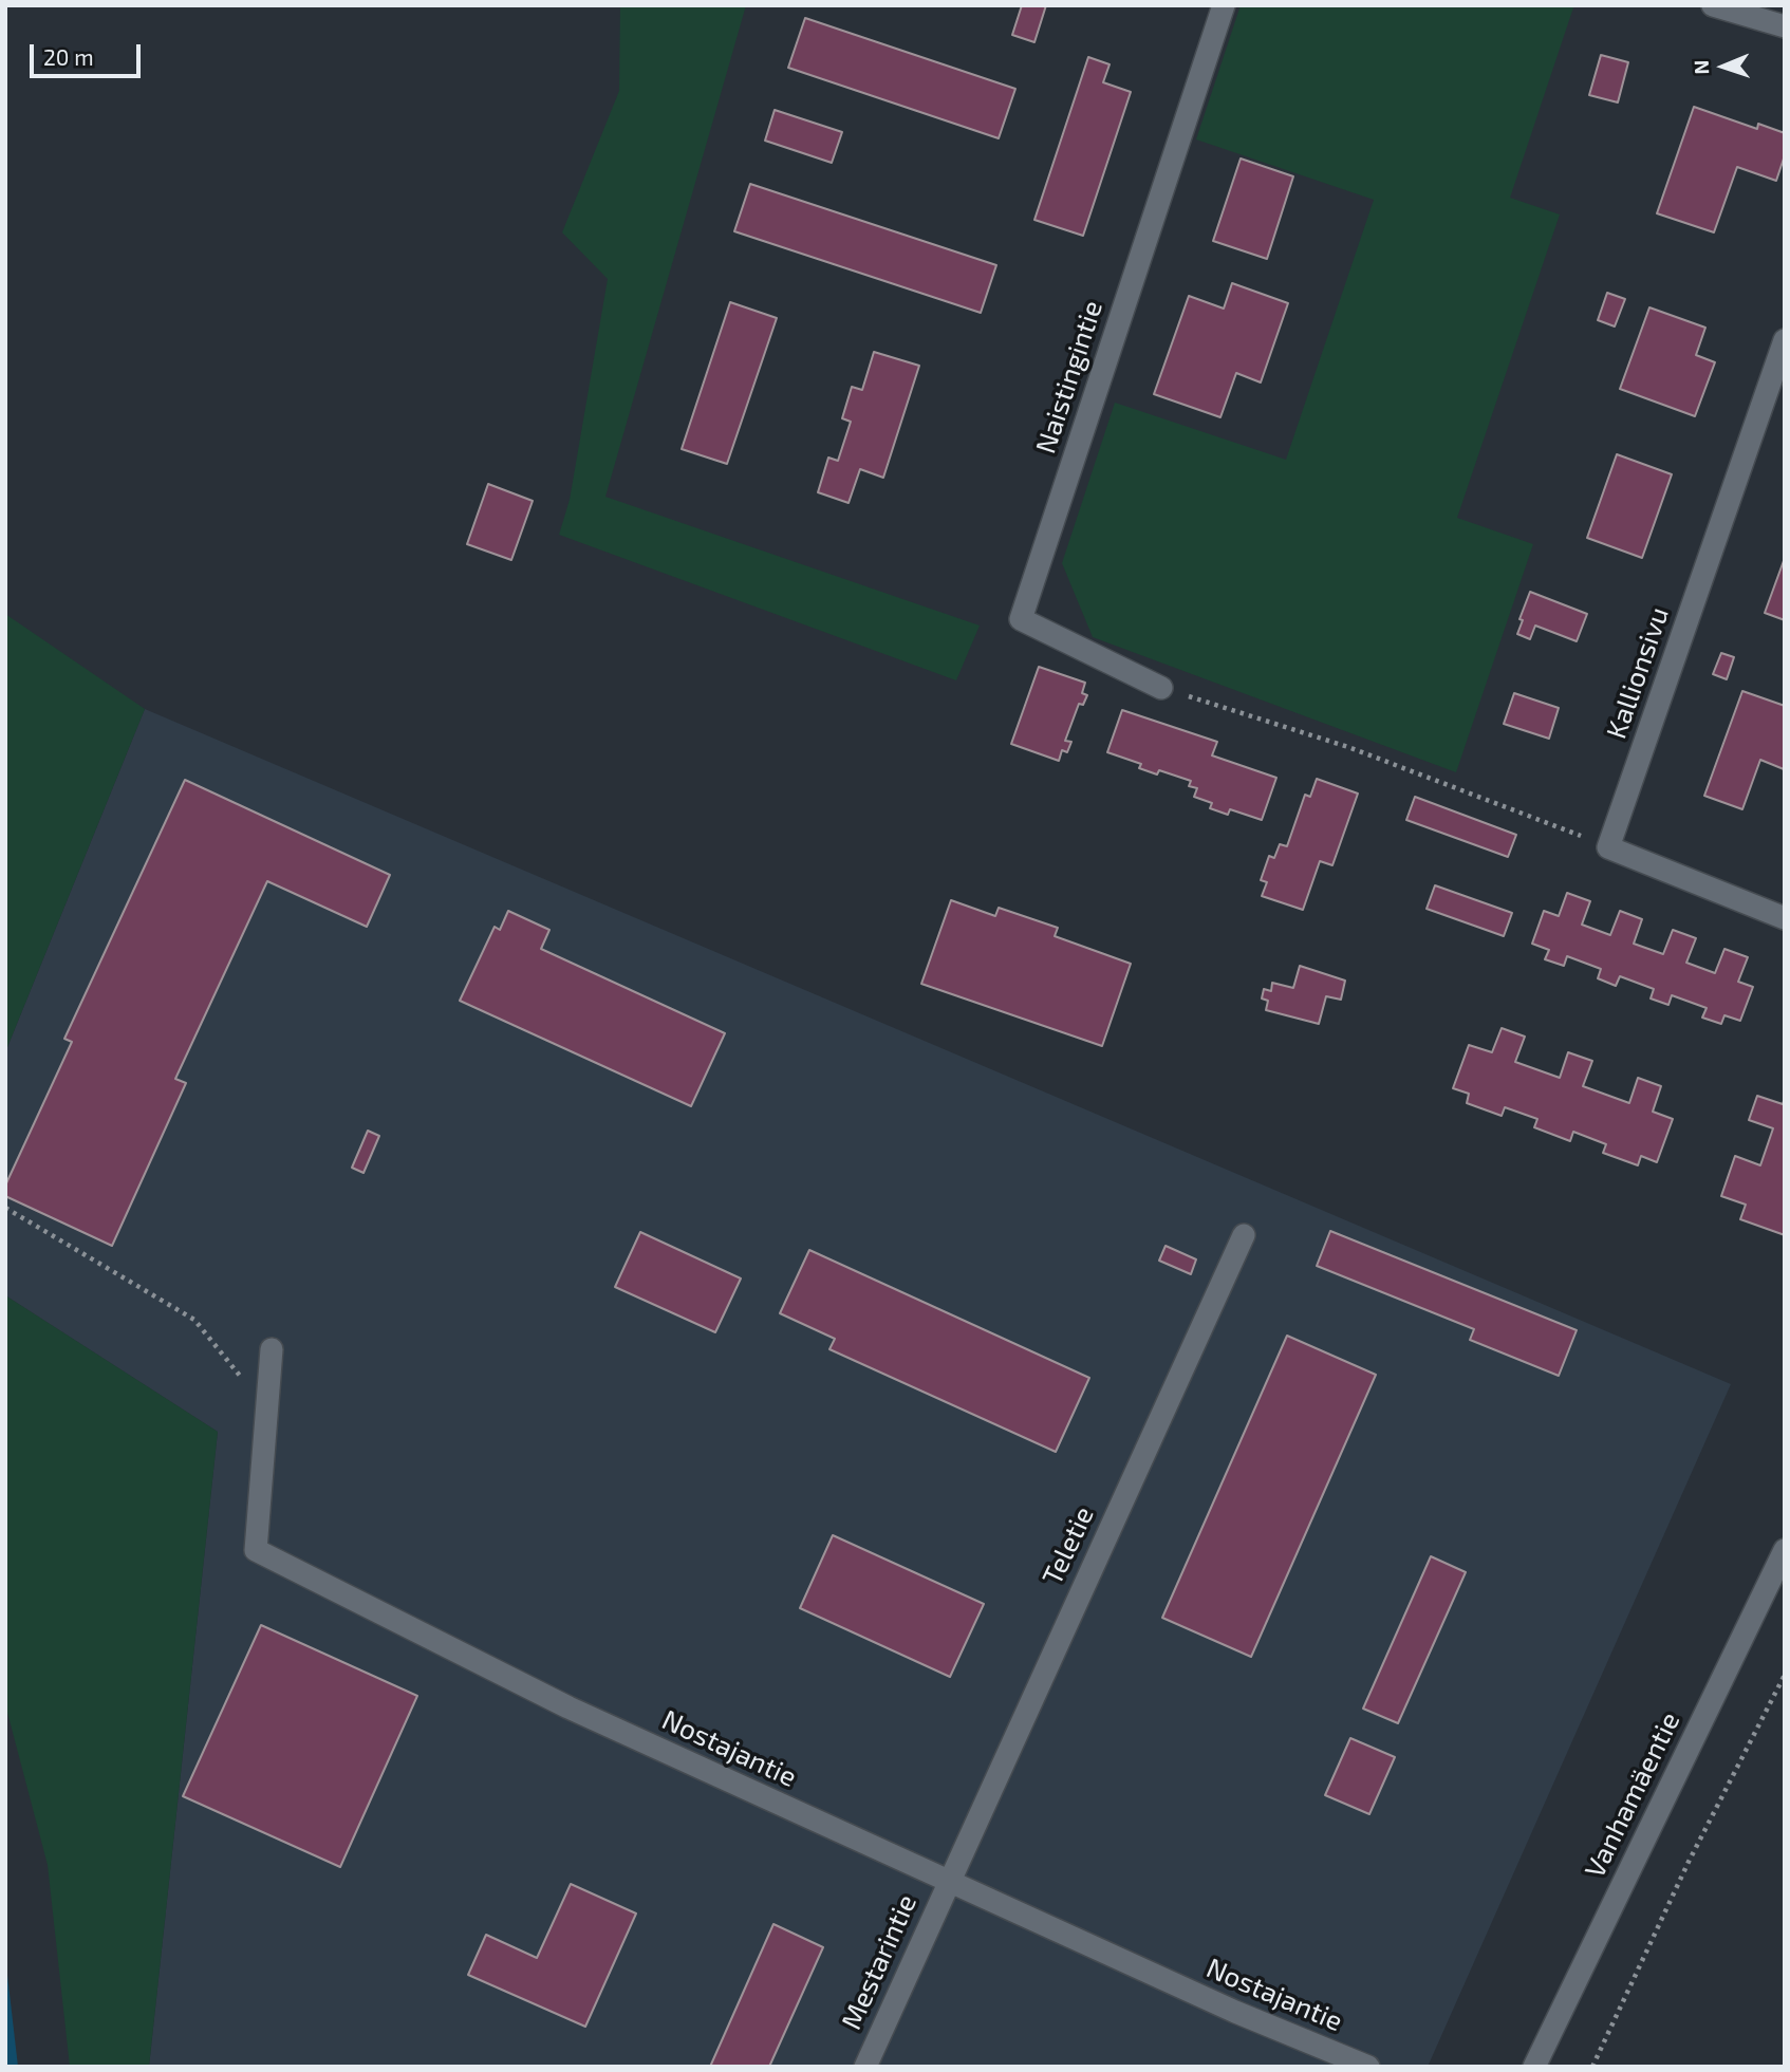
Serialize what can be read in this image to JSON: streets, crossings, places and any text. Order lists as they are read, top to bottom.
{
  "streets": {
    "street": [
      "Naistingintie",
      "Kallionsivu",
      "Teletie",
      "Nostajantie",
      "Vanhamäentie",
      "Mestarintie"
    ]
  },
  "crossings": [
    ["Teletie", "Nostajantie"],
    ["Teletie", "Mestarintie"],
    ["Nostajantie", "Mestarintie"]
  ],
  "scale_bar": "20 m",
  "north": "left"
}
